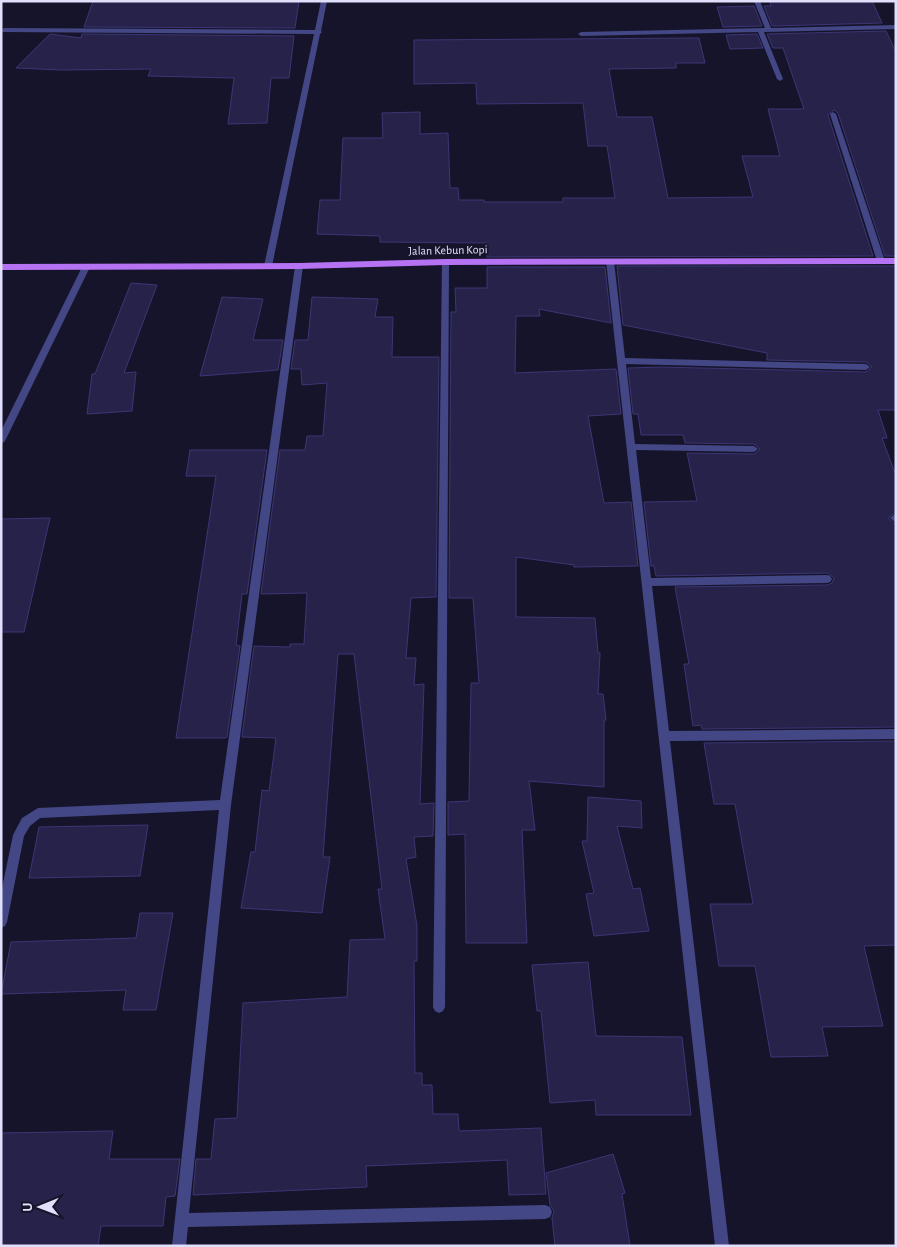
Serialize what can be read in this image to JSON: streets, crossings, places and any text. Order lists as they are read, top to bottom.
{
  "streets": {
    "main road": ["Jalan Kebun Kopi"]
  },
  "north": "left"
}
